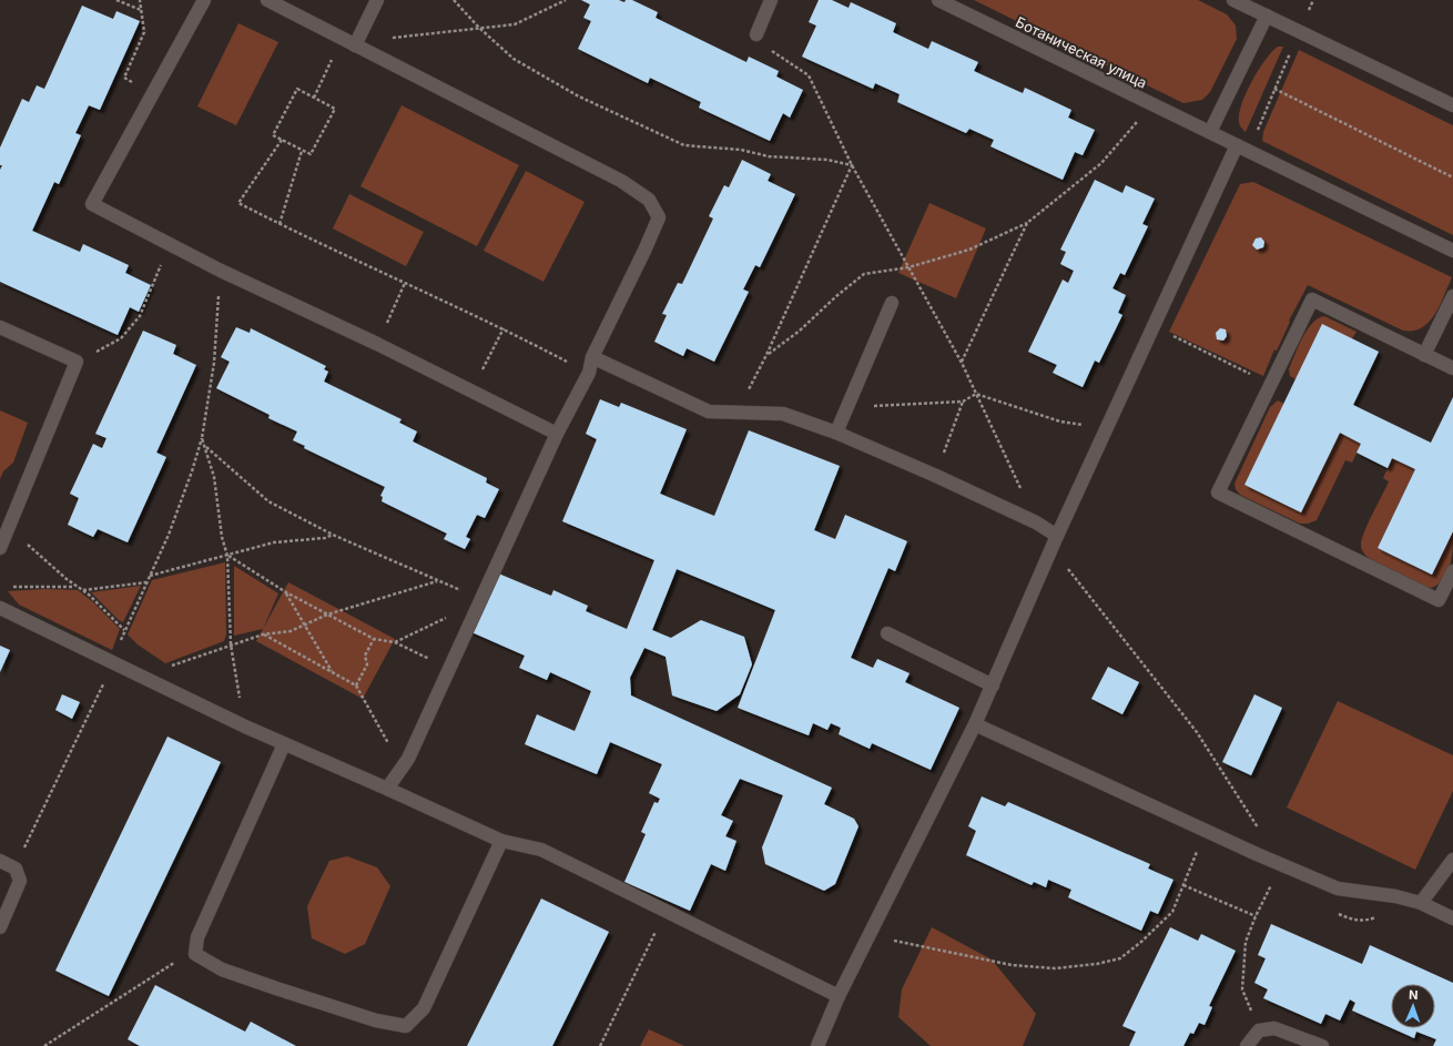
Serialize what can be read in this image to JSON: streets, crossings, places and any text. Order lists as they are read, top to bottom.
{
  "streets": {
    "street": ["Ботаническая улица"]
  },
  "north": "top"
}
